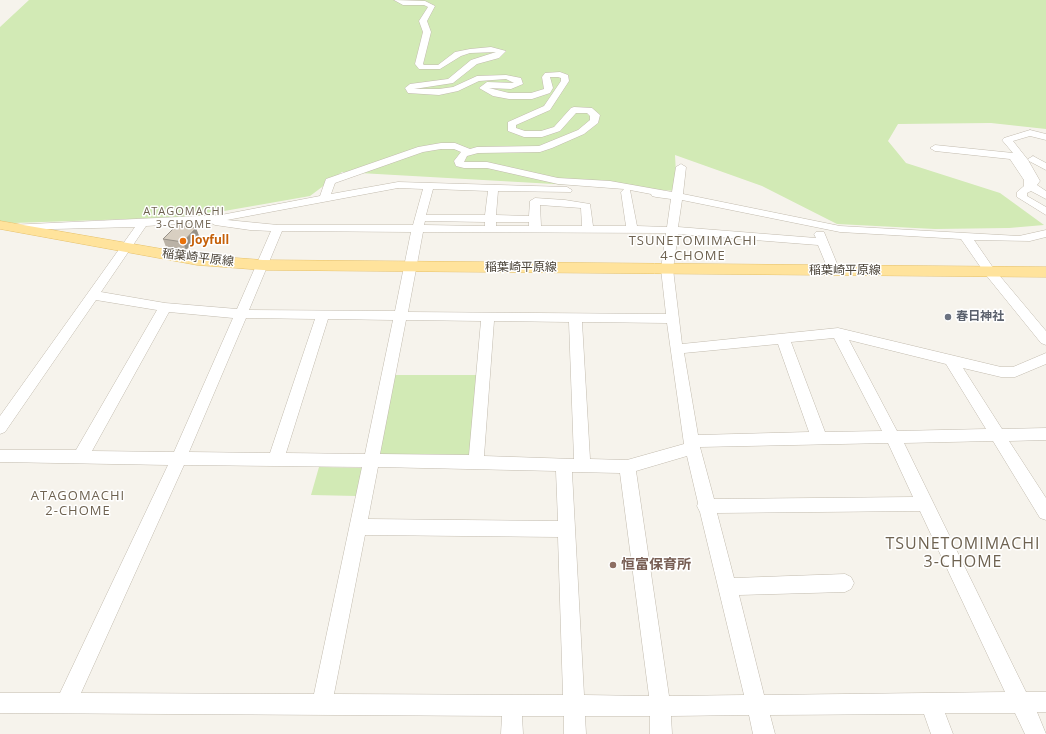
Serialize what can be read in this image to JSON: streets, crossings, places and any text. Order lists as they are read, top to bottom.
{
  "streets": {
    "main road": ["稲葉崎平原線"]
  },
  "districts": [
    "ATAGOMACHI 3-CHOME",
    "TSUNETOMIMACHI 4-CHOME",
    "ATAGOMACHI 2-CHOME",
    "TSUNETOMIMACHI 3-CHOME"
  ],
  "places": ["Joyfull", "春日神社", "恒富保育所"]
}
